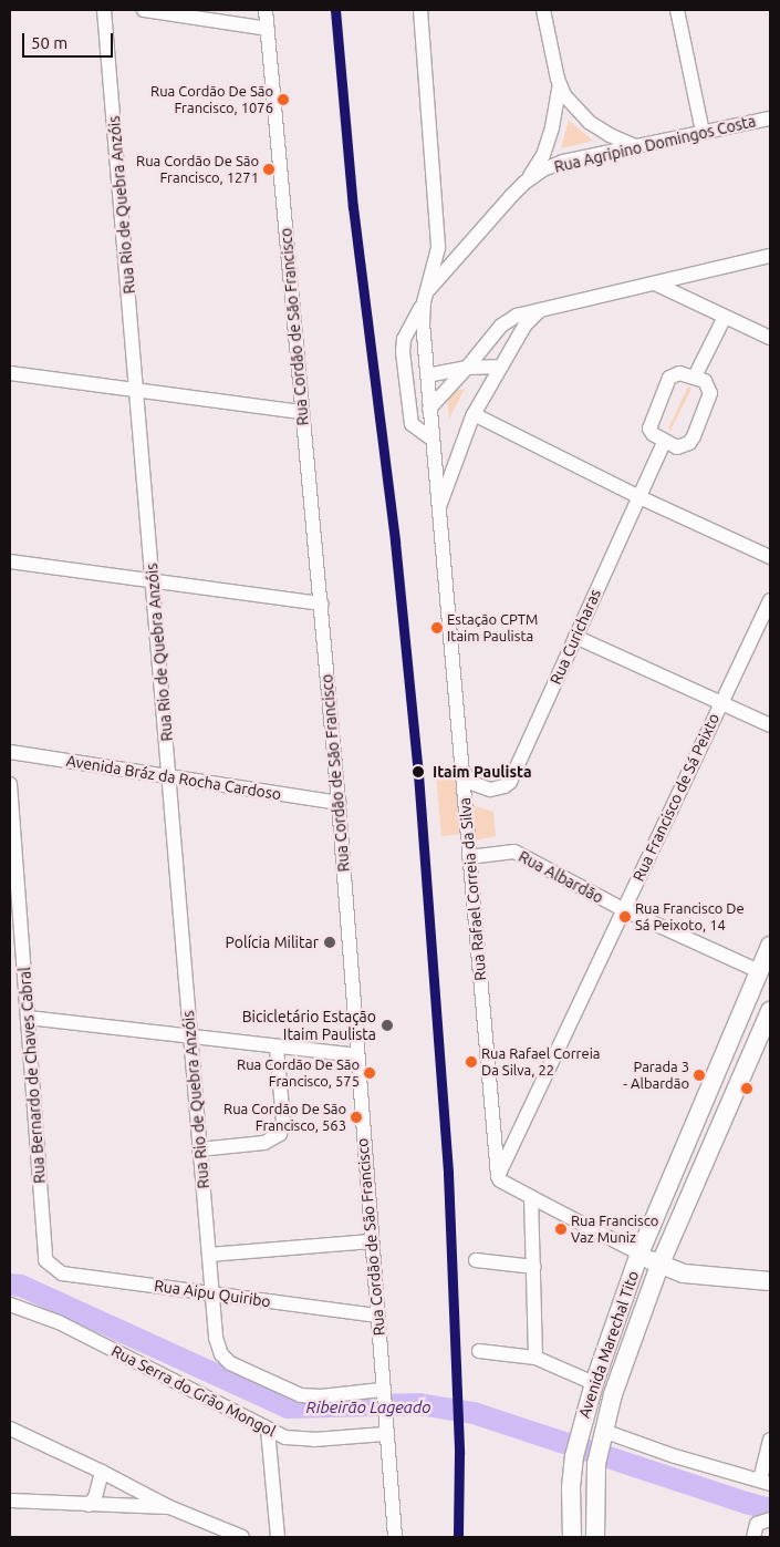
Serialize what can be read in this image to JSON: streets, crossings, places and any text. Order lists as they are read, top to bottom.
{
  "streets": {
    "main road": ["Avenida Marechal Tito"],
    "street": [
      "Rua Agripino Domingos Costa",
      "Rua Rio de Quebra Anzóis",
      "Rua Cordão de São Francisco",
      "Rua Curicharas",
      "Avenida Bráz da Rocha Cardoso",
      "Rua Francisco de Sá Peixto",
      "Rua Albardão",
      "Rua Rafael Correia da Silva",
      "Rua Bernardo de Chaves Cabral",
      "Rua Aipu Quiribo",
      "Rua Serra do Grão Mongol"
    ]
  },
  "crossings": [
    ["Rua Agripino Domingos Costa", "Rua Rafael Correia da Silva"],
    ["Rua Rio de Quebra Anzóis", "Rua Cordão de São Francisco"],
    ["Rua Rio de Quebra Anzóis", "Avenida Bráz da Rocha Cardoso"],
    ["Rua Rio de Quebra Anzóis", "Rua Aipu Quiribo"],
    ["Rua Cordão de São Francisco", "Avenida Bráz da Rocha Cardoso"],
    ["Rua Cordão de São Francisco", "Rua Aipu Quiribo"],
    ["Rua Cordão de São Francisco", "Rua Serra do Grão Mongol"],
    ["Rua Curicharas", "Rua Rafael Correia da Silva"],
    ["Rua Francisco de Sá Peixto", "Rua Albardão"],
    ["Rua Francisco de Sá Peixto", "Rua Rafael Correia da Silva"],
    ["Rua Albardão", "Rua Rafael Correia da Silva"],
    ["Rua Albardão", "Avenida Marechal Tito"],
    ["Rua Bernardo de Chaves Cabral", "Rua Aipu Quiribo"]
  ],
  "water": ["Ribeirão Lageado"],
  "places": [
    "Rua Cordão De São Francisco, 1076",
    "Rua Cordão De São Francisco, 1271",
    "Estação CPTM Itaim Paulista",
    "Itaim Paulista",
    "Rua Francisco De Sá Peixoto, 14",
    "Polícia Militar",
    "Bicicletário Estação Itaim Paulista",
    "Rua Rafael Correia Da Silva, 22",
    "Rua Cordão De São Francisco, 575",
    "Parada 3 - Albardão",
    "Rua Cordão De São Francisco, 563",
    "Rua Francisco Vaz Muniz"
  ],
  "scale_bar": "50 m"
}
